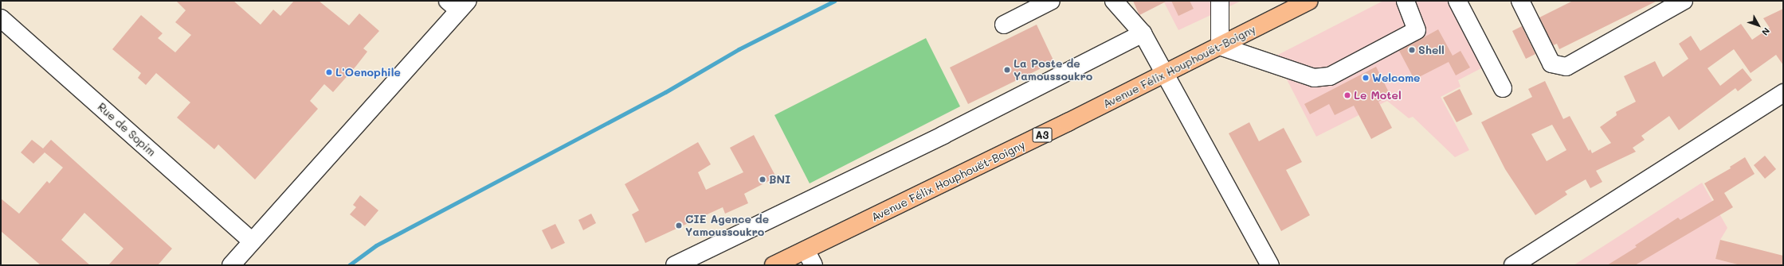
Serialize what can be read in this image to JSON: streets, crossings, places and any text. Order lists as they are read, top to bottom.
{
  "streets": {
    "highway": ["Avenue Félix Houphouët-Boigny", "A3"],
    "street": ["Rue de Sopim"]
  },
  "places": [
    "Shell",
    "La Poste de Yamoussoukro",
    "L'Oenophile",
    "Welcome",
    "Le Motel",
    "BNI",
    "CIE Agence de Yamoussoukro"
  ],
  "north": "bottom right"
}
